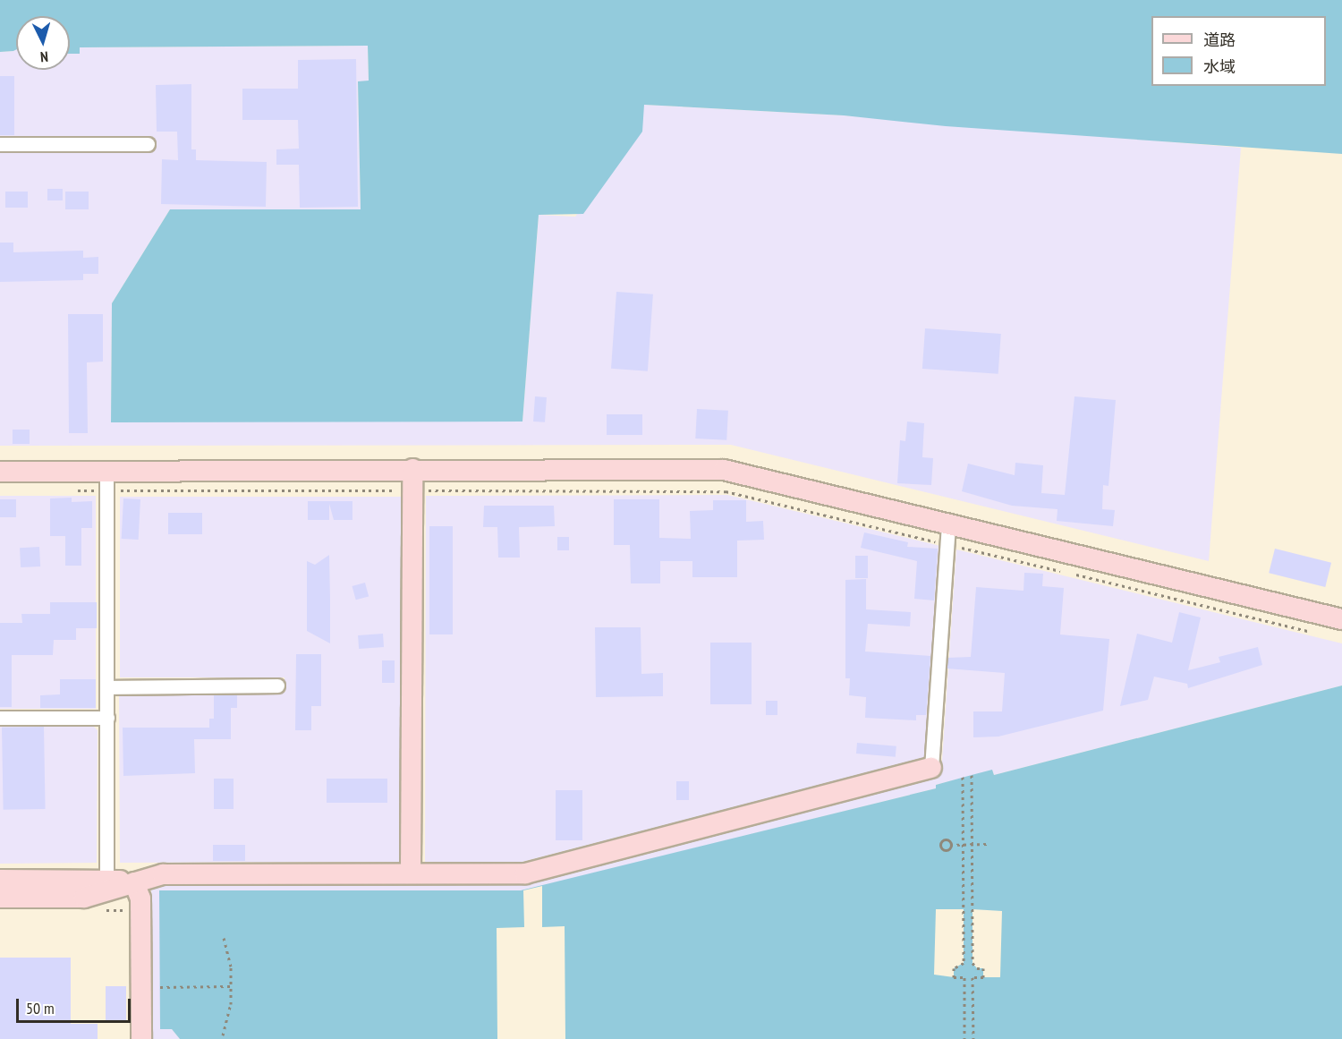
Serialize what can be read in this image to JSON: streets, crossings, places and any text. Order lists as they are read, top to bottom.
{
  "legend": ["道路", "水域"],
  "scale_bar": "50 m",
  "north": "bottom"
}
